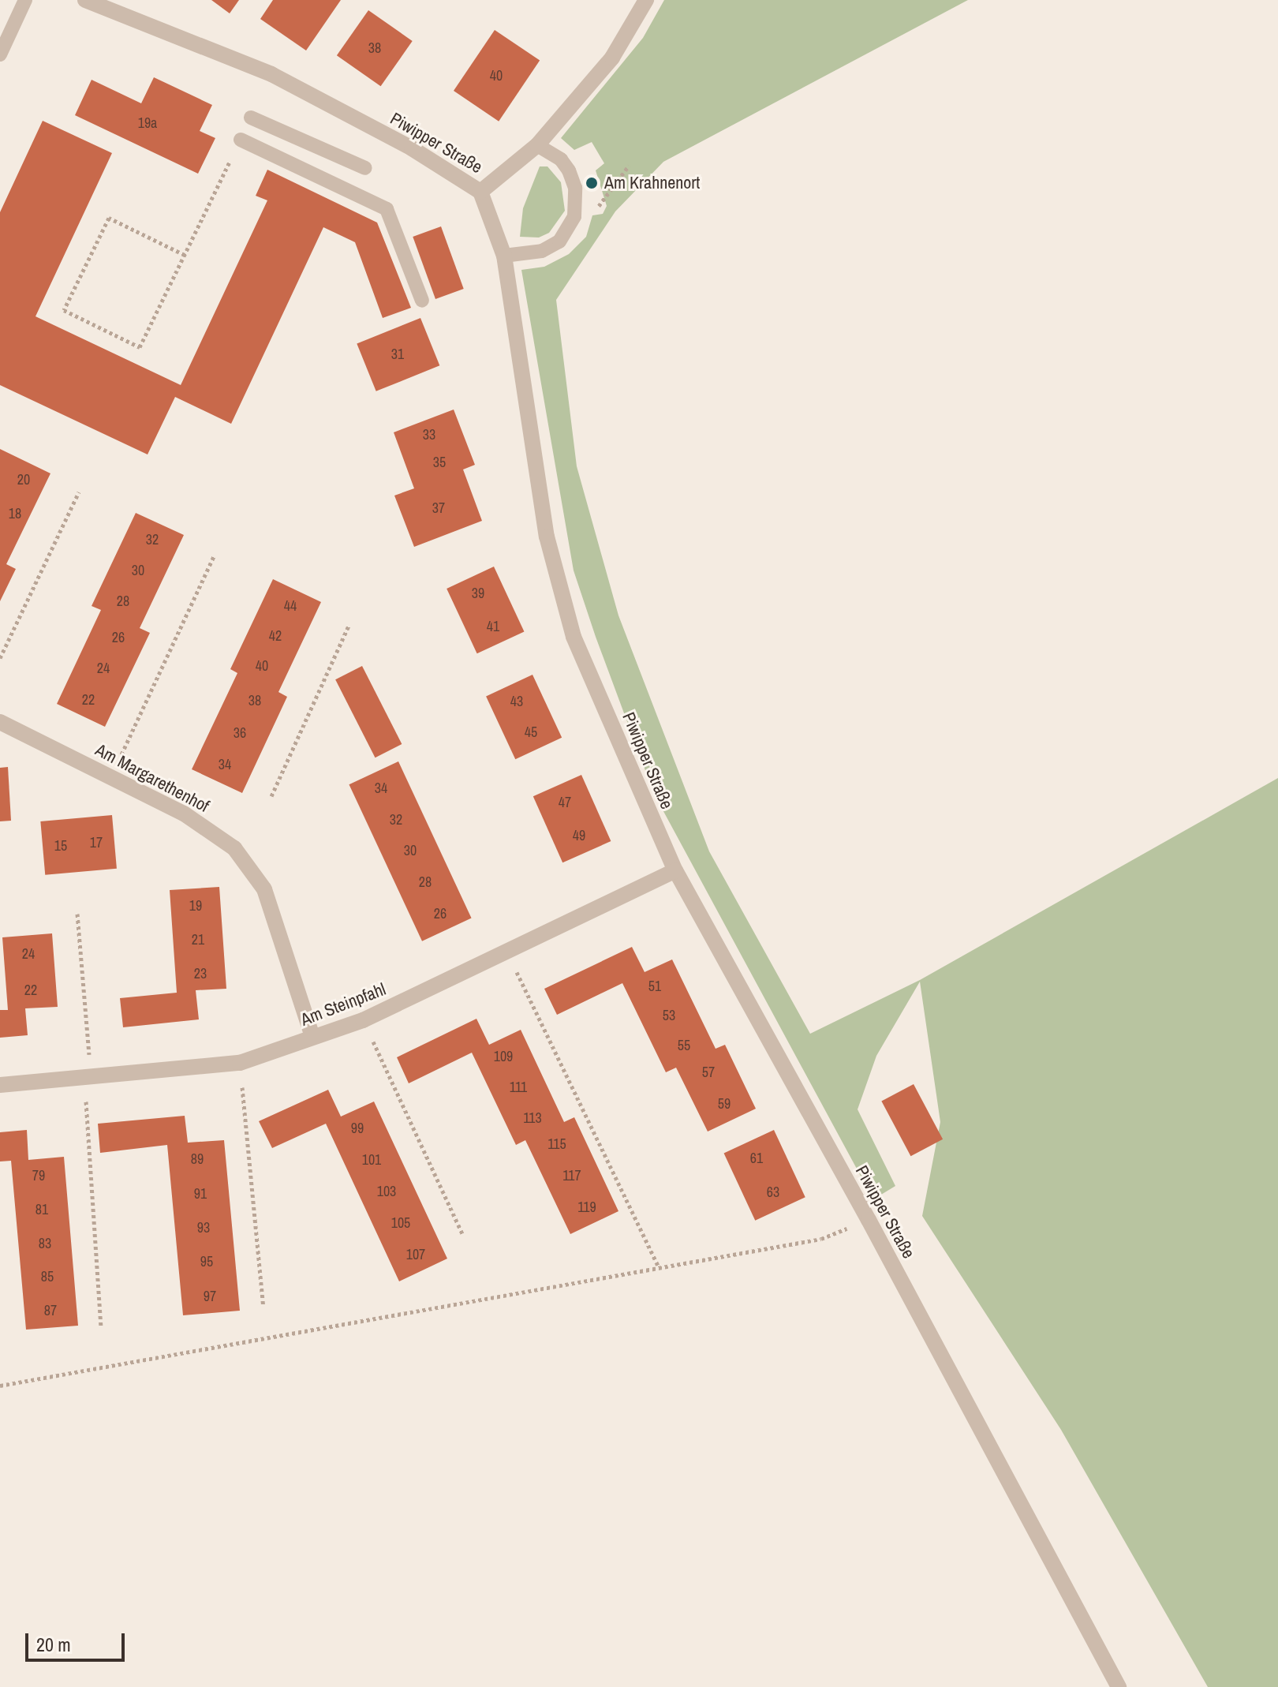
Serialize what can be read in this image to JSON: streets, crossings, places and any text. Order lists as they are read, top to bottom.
{
  "streets": {
    "street": ["Piwipper Straße", "Am Margarethenhof", "Am Steinpfahl"]
  },
  "crossings": [
    ["Piwipper Straße", "Am Steinpfahl"],
    ["Am Margarethenhof", "Am Steinpfahl"]
  ],
  "places": ["Am Krahnenort"],
  "house_numbers": [
    "38",
    "40",
    "19a",
    "31",
    "33",
    "35",
    "20",
    "37",
    "18",
    "32",
    "30",
    "39",
    "28",
    "44",
    "41",
    "42",
    "26",
    "40",
    "24",
    "22",
    "38",
    "43",
    "45",
    "36",
    "34",
    "34",
    "47",
    "32",
    "49",
    "17",
    "15",
    "30",
    "28",
    "19",
    "26",
    "21",
    "24",
    "23",
    "51",
    "22",
    "53",
    "55",
    "109",
    "57",
    "111",
    "59",
    "113",
    "99",
    "115",
    "61",
    "89",
    "101",
    "79",
    "117",
    "103",
    "63",
    "91",
    "119",
    "81",
    "105",
    "93",
    "83",
    "107",
    "95",
    "85",
    "97",
    "87"
  ],
  "scale_bar": "20 m"
}
